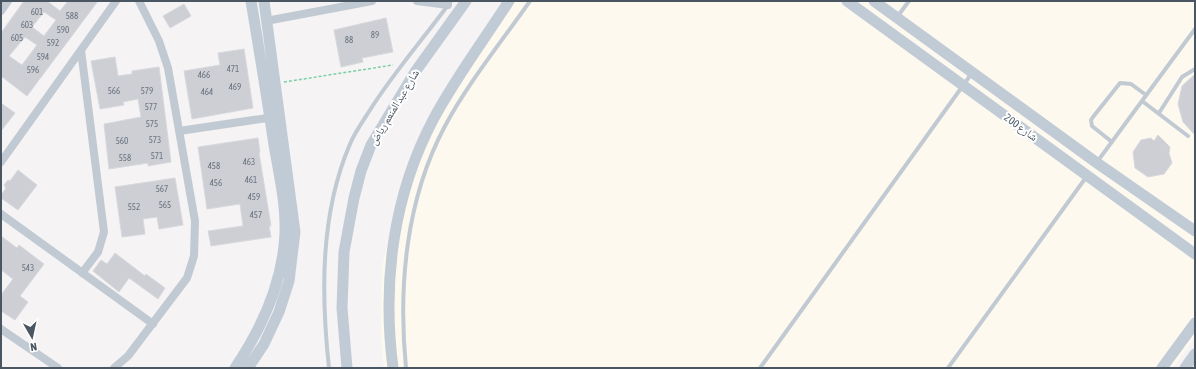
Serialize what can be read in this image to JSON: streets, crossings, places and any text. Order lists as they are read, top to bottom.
{
  "streets": {
    "street": ["شارع عبد المنعم رياض", "شارع 200"]
  },
  "house_numbers": [
    "601",
    "588",
    "603",
    "590",
    "89",
    "605",
    "88",
    "592",
    "594",
    "471",
    "596",
    "466",
    "469",
    "566",
    "579",
    "464",
    "577",
    "575",
    "573",
    "560",
    "571",
    "558",
    "463",
    "458",
    "461",
    "456",
    "567",
    "459",
    "565",
    "552",
    "457",
    "543"
  ],
  "north": "bottom"
}
